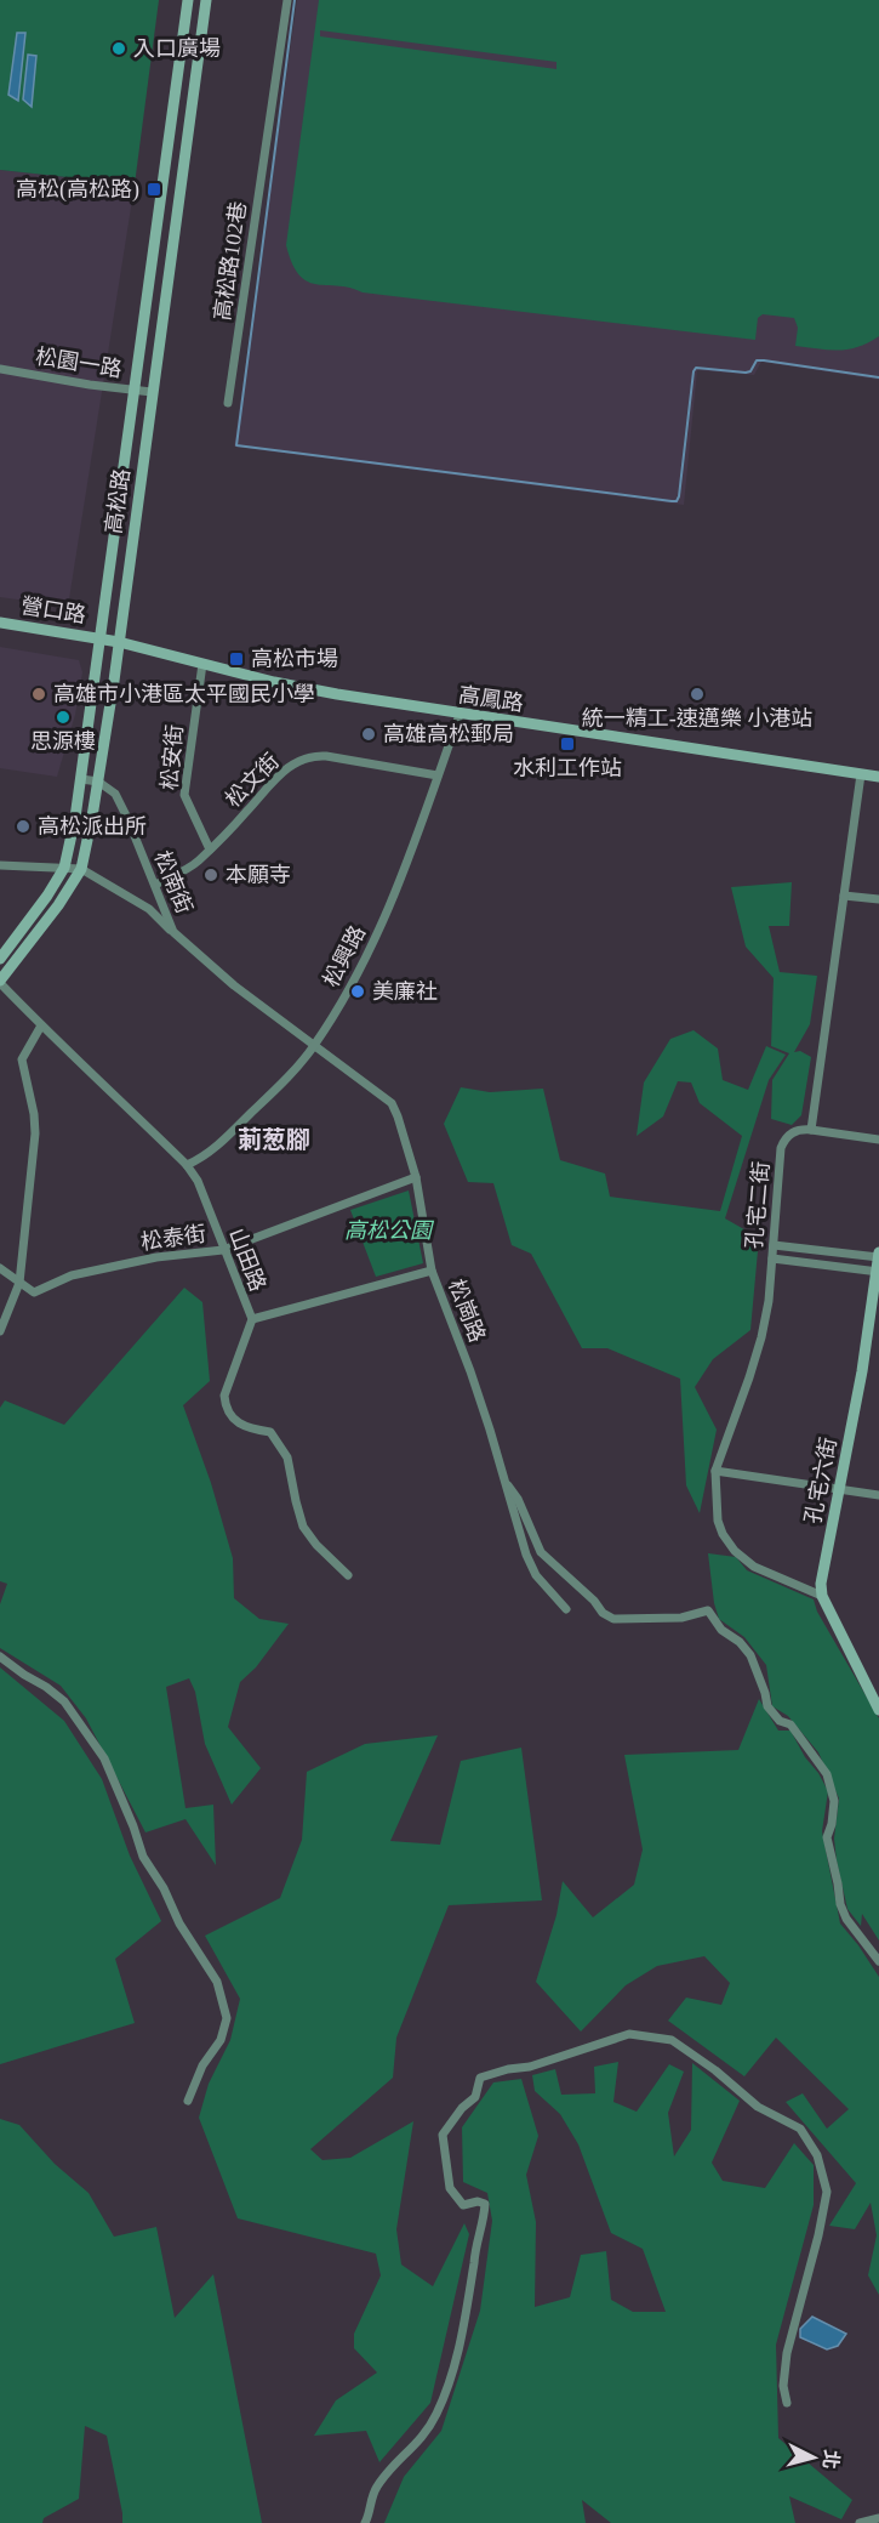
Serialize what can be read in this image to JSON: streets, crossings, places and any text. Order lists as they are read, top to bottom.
{
  "streets": {
    "street": [
      "高松路102巷",
      "松園一路",
      "高松路",
      "營口路",
      "高鳳路",
      "松安街",
      "松文街",
      "松南街",
      "松興路",
      "孔宅二街",
      "松泰街",
      "山田路",
      "松崗路",
      "孔宅六街"
    ]
  },
  "crossings": [
    ["松園一路", "高松路"],
    ["高松路", "營口路"],
    ["高松路", "高鳳路"],
    ["高松路", "松南街"],
    ["高松路", "山田路"],
    ["營口路", "高鳳路"],
    ["高鳳路", "松安街"],
    ["高鳳路", "松興路"],
    ["松安街", "松文街"],
    ["松文街", "松南街"],
    ["松文街", "松興路"],
    ["松南街", "松興路"],
    ["松南街", "松崗路"],
    ["松興路", "山田路"],
    ["松興路", "松崗路"],
    ["孔宅二街", "孔宅六街"],
    ["松泰街", "山田路"],
    ["松泰街", "松崗路"]
  ],
  "districts": ["莿葱腳"],
  "parks": ["高松公園"],
  "places": {
    "other": [
      "入口廣場",
      "高雄市小港區太平國民小學",
      "統一精工-速邁樂 小港站",
      "思源樓",
      "高雄高松郵局",
      "高松派出所",
      "本願寺",
      "美廉社"
    ],
    "transit": ["高松(高松路)", "高松市場", "水利工作站"]
  },
  "north": "right"
}
